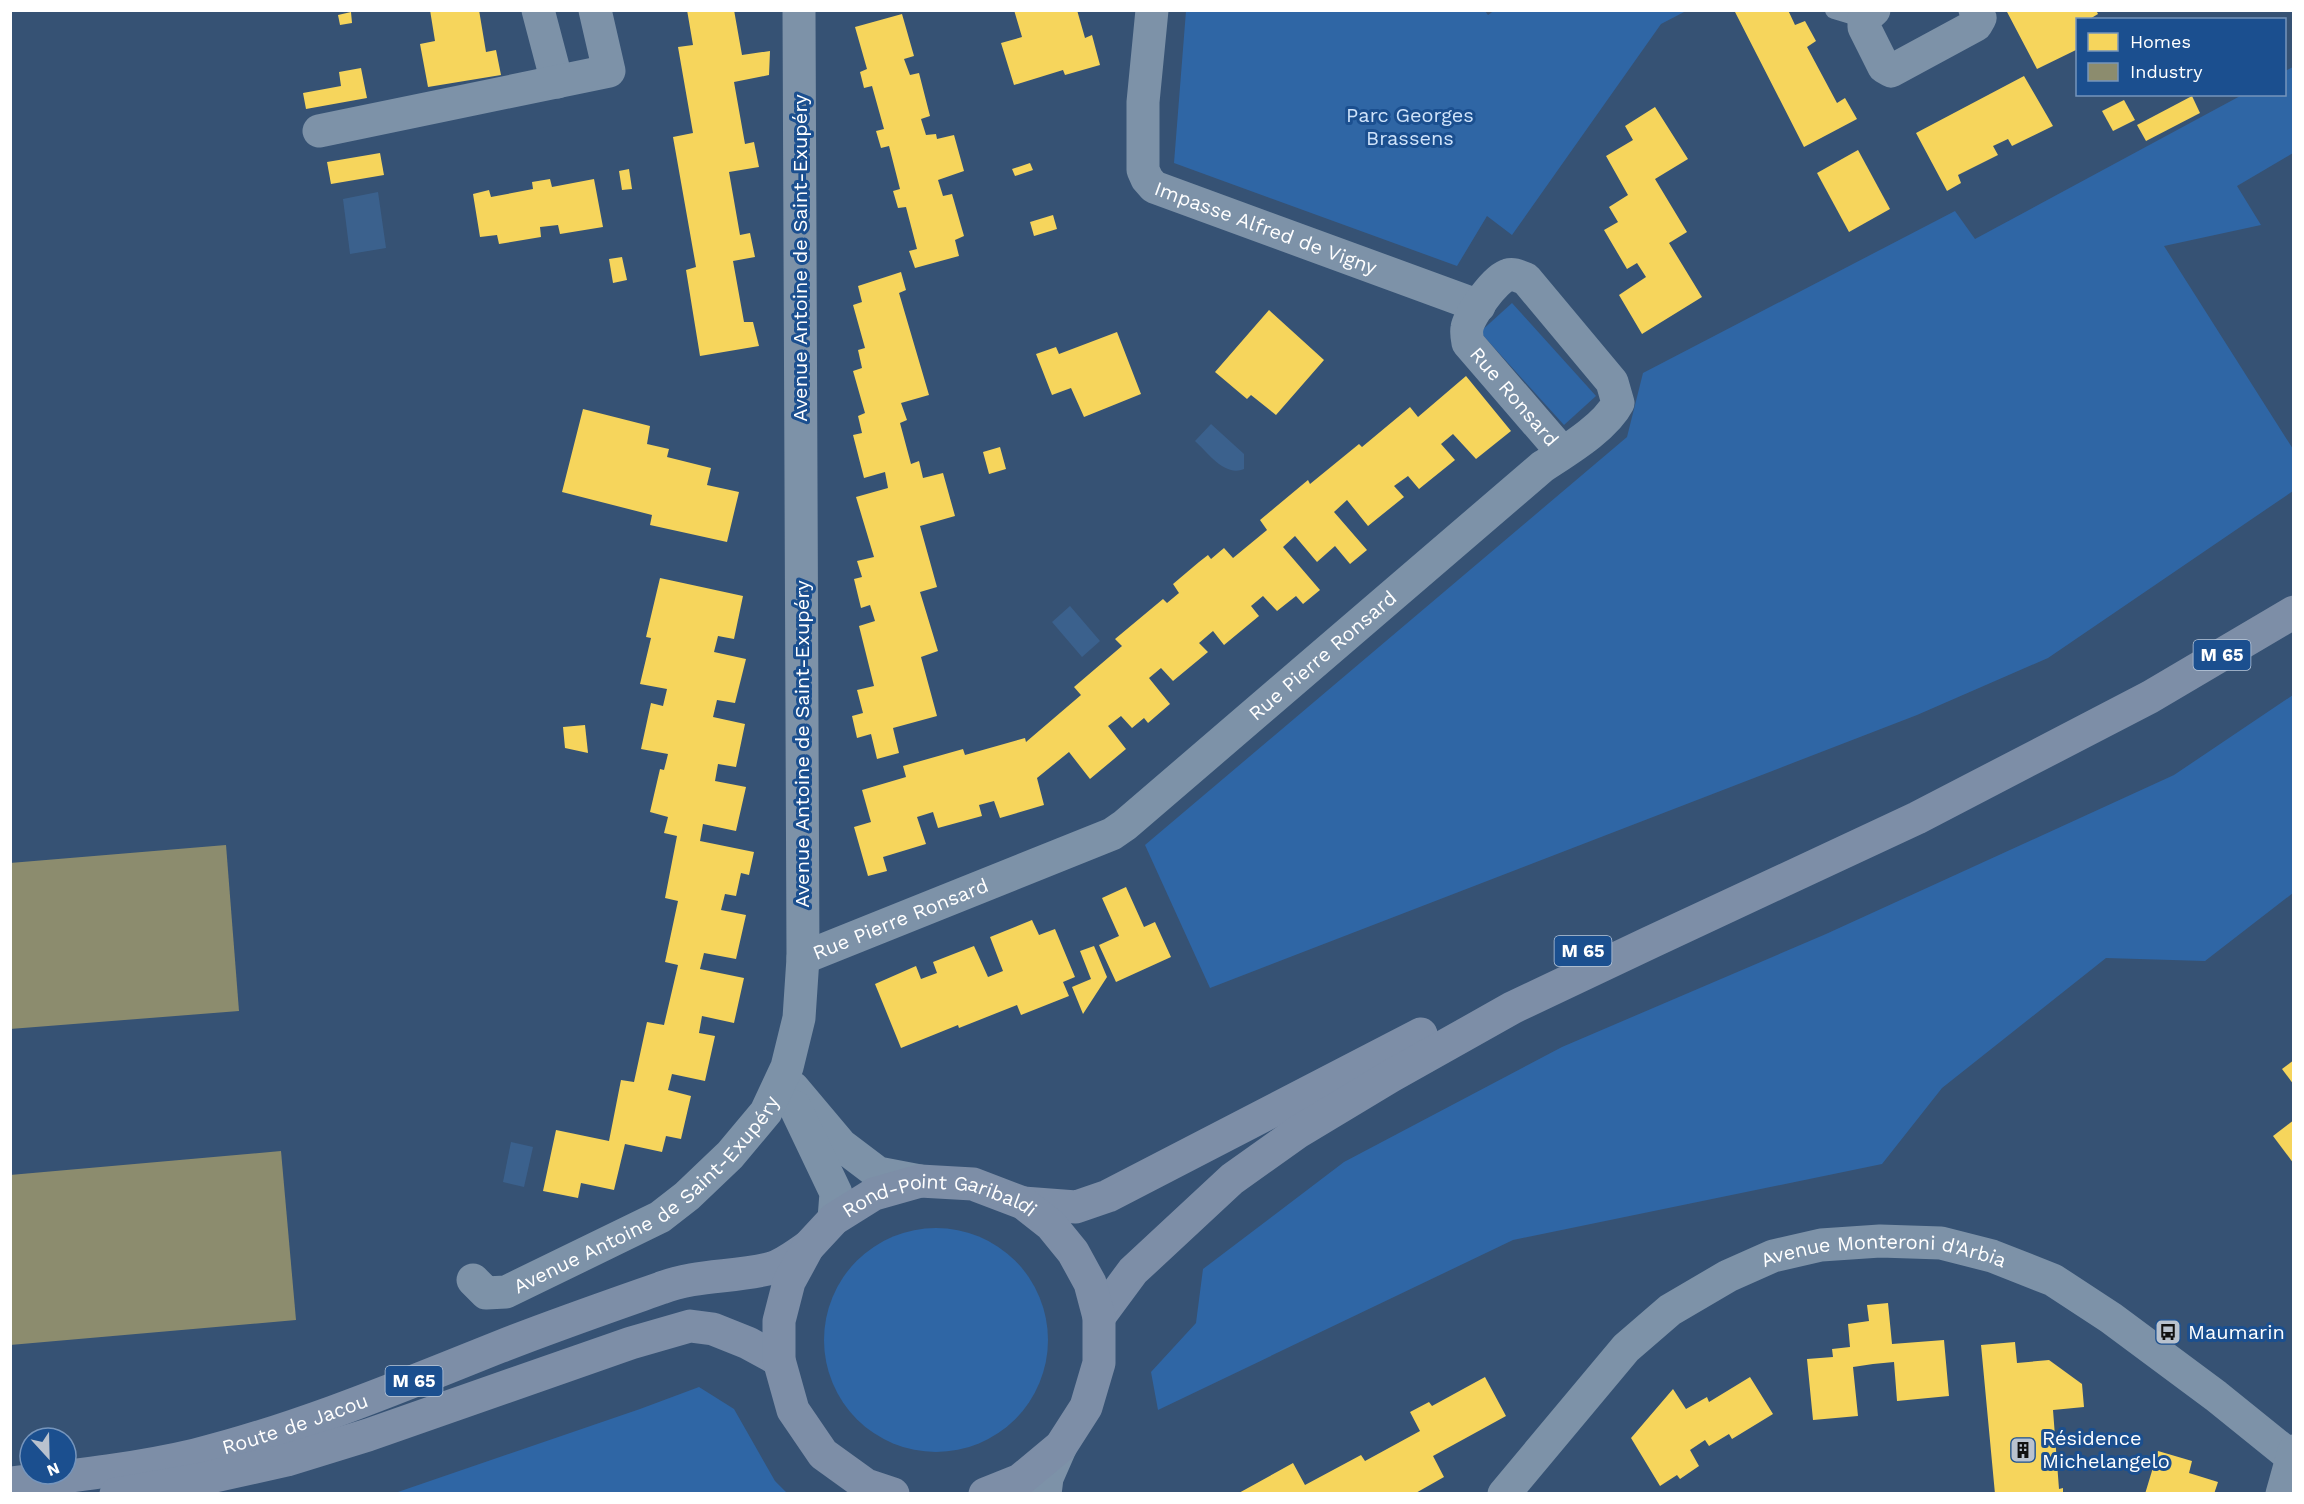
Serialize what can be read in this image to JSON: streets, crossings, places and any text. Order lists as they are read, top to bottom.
{
  "streets": {
    "main road": ["M 65", "Rond-Point Garibaldi", "Route de Jacou"],
    "street": [
      "Impasse Alfred de Vigny",
      "Avenue Antoine de Saint-Exupéry",
      "Rue Ronsard",
      "Rue Pierre Ronsard",
      "Avenue Monteroni d'Arbia"
    ]
  },
  "crossings": [
    ["Impasse Alfred de Vigny", "Rue Ronsard"],
    ["Impasse Alfred de Vigny", "Rue Pierre Ronsard"],
    ["Avenue Antoine de Saint-Exupéry", "Rue Pierre Ronsard"],
    ["Avenue Antoine de Saint-Exupéry", "Rond-Point Garibaldi"],
    ["Rue Ronsard", "Rue Pierre Ronsard"],
    ["M 65", "Rond-Point Garibaldi"],
    ["Rond-Point Garibaldi", "Route de Jacou"]
  ],
  "parks": ["Parc Georges Brassens"],
  "places": {
    "bus stop": ["Maumarin"],
    "building": ["Résidence Michelangelo"]
  },
  "legend": ["Homes", "Industry"],
  "north": "bottom"
}
